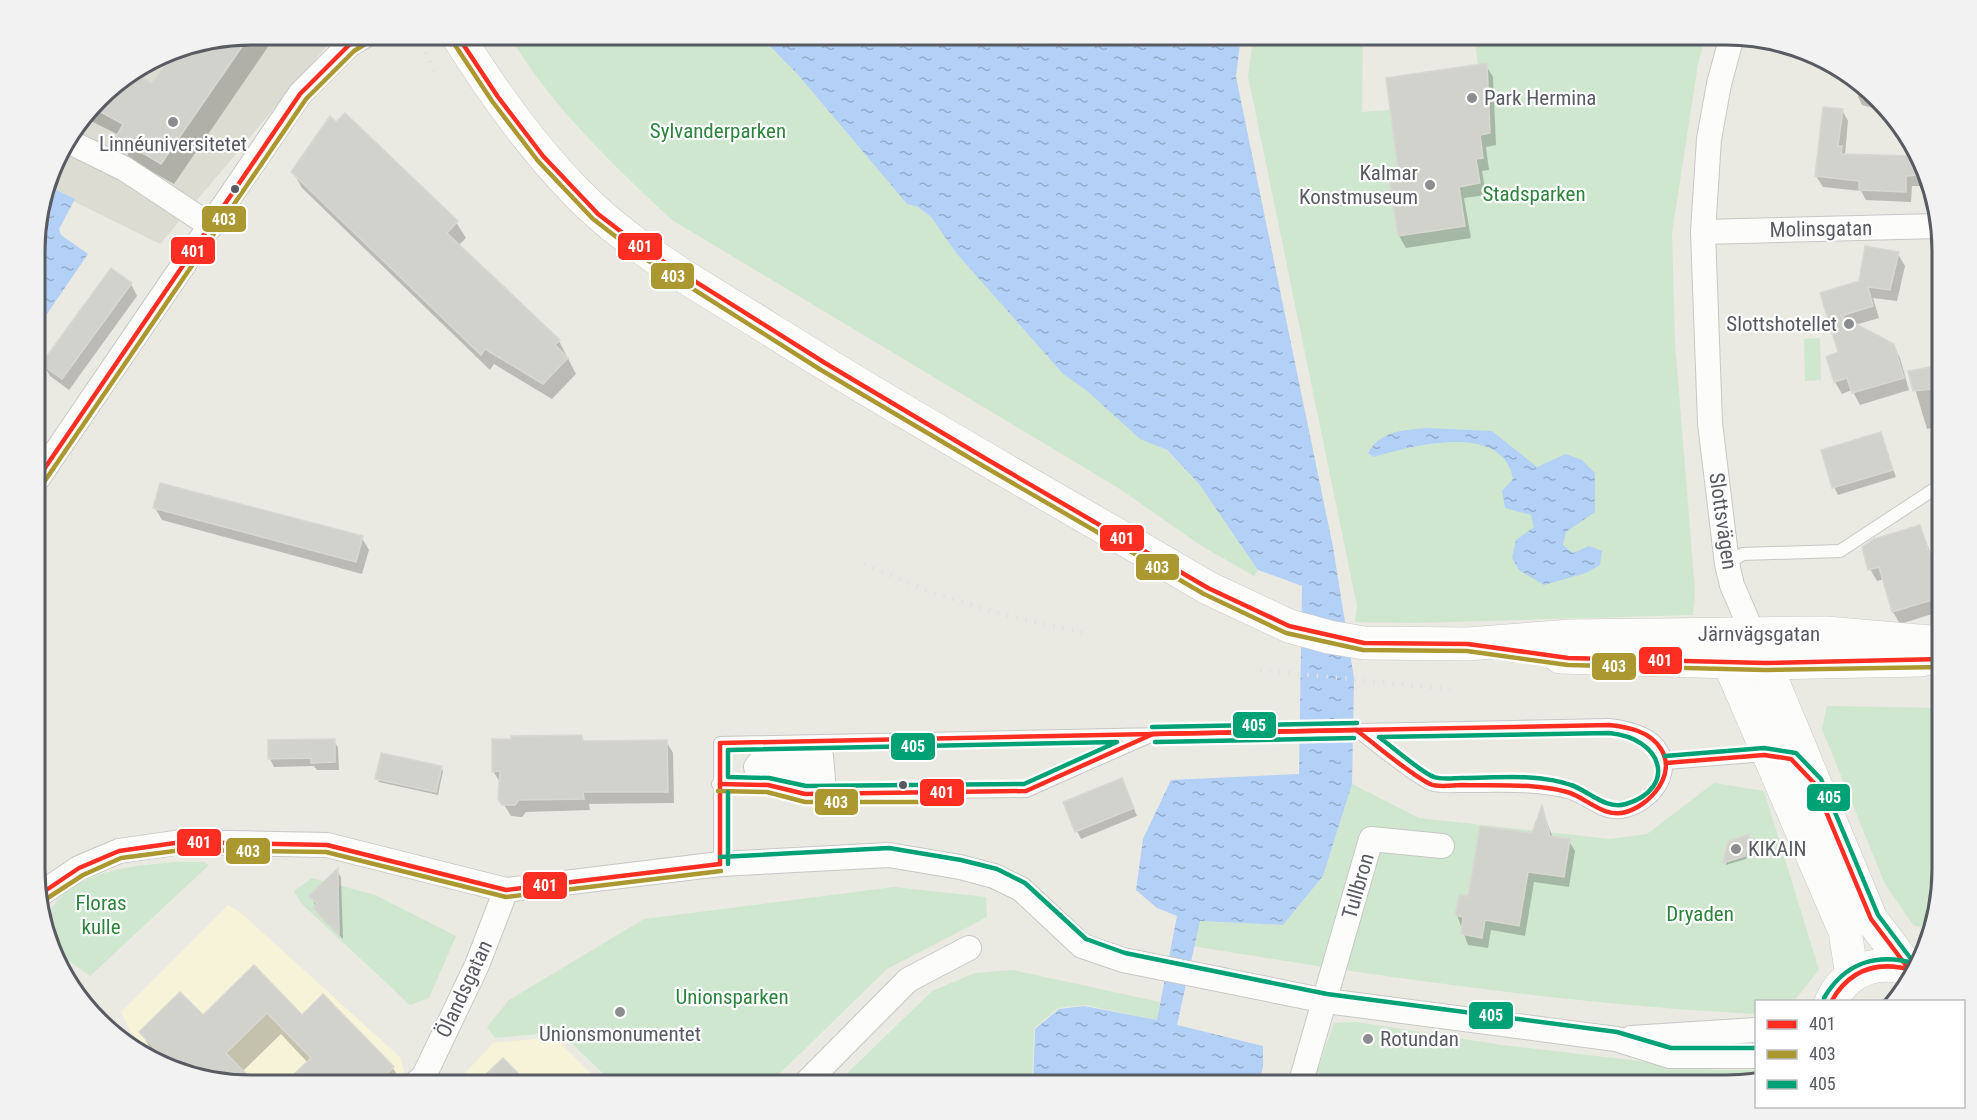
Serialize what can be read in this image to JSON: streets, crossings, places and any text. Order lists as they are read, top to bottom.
{
  "streets": {
    "main road": ["Slottsvägen", "Järnvägsgatan"],
    "street": ["Molinsgatan", "Tullbron", "Ölandsgatan"]
  },
  "crossings": [
    ["Molinsgatan", "Slottsvägen"],
    ["Slottsvägen", "Järnvägsgatan"]
  ],
  "parks": [
    "Sylvanderparken",
    "Stadsparken",
    "Floras kulle",
    "Dryaden",
    "Unionsparken"
  ],
  "places": [
    "Park Hermina",
    "Linnéuniversitetet",
    "Kalmar Konstmuseum",
    "Slottshotellet",
    "KIKAIN",
    "Unionsmonumentet",
    "Rotundan"
  ],
  "lines": ["transit line 401", "transit line 403", "transit line 405"],
  "legend": ["401", "403", "405"]
}
